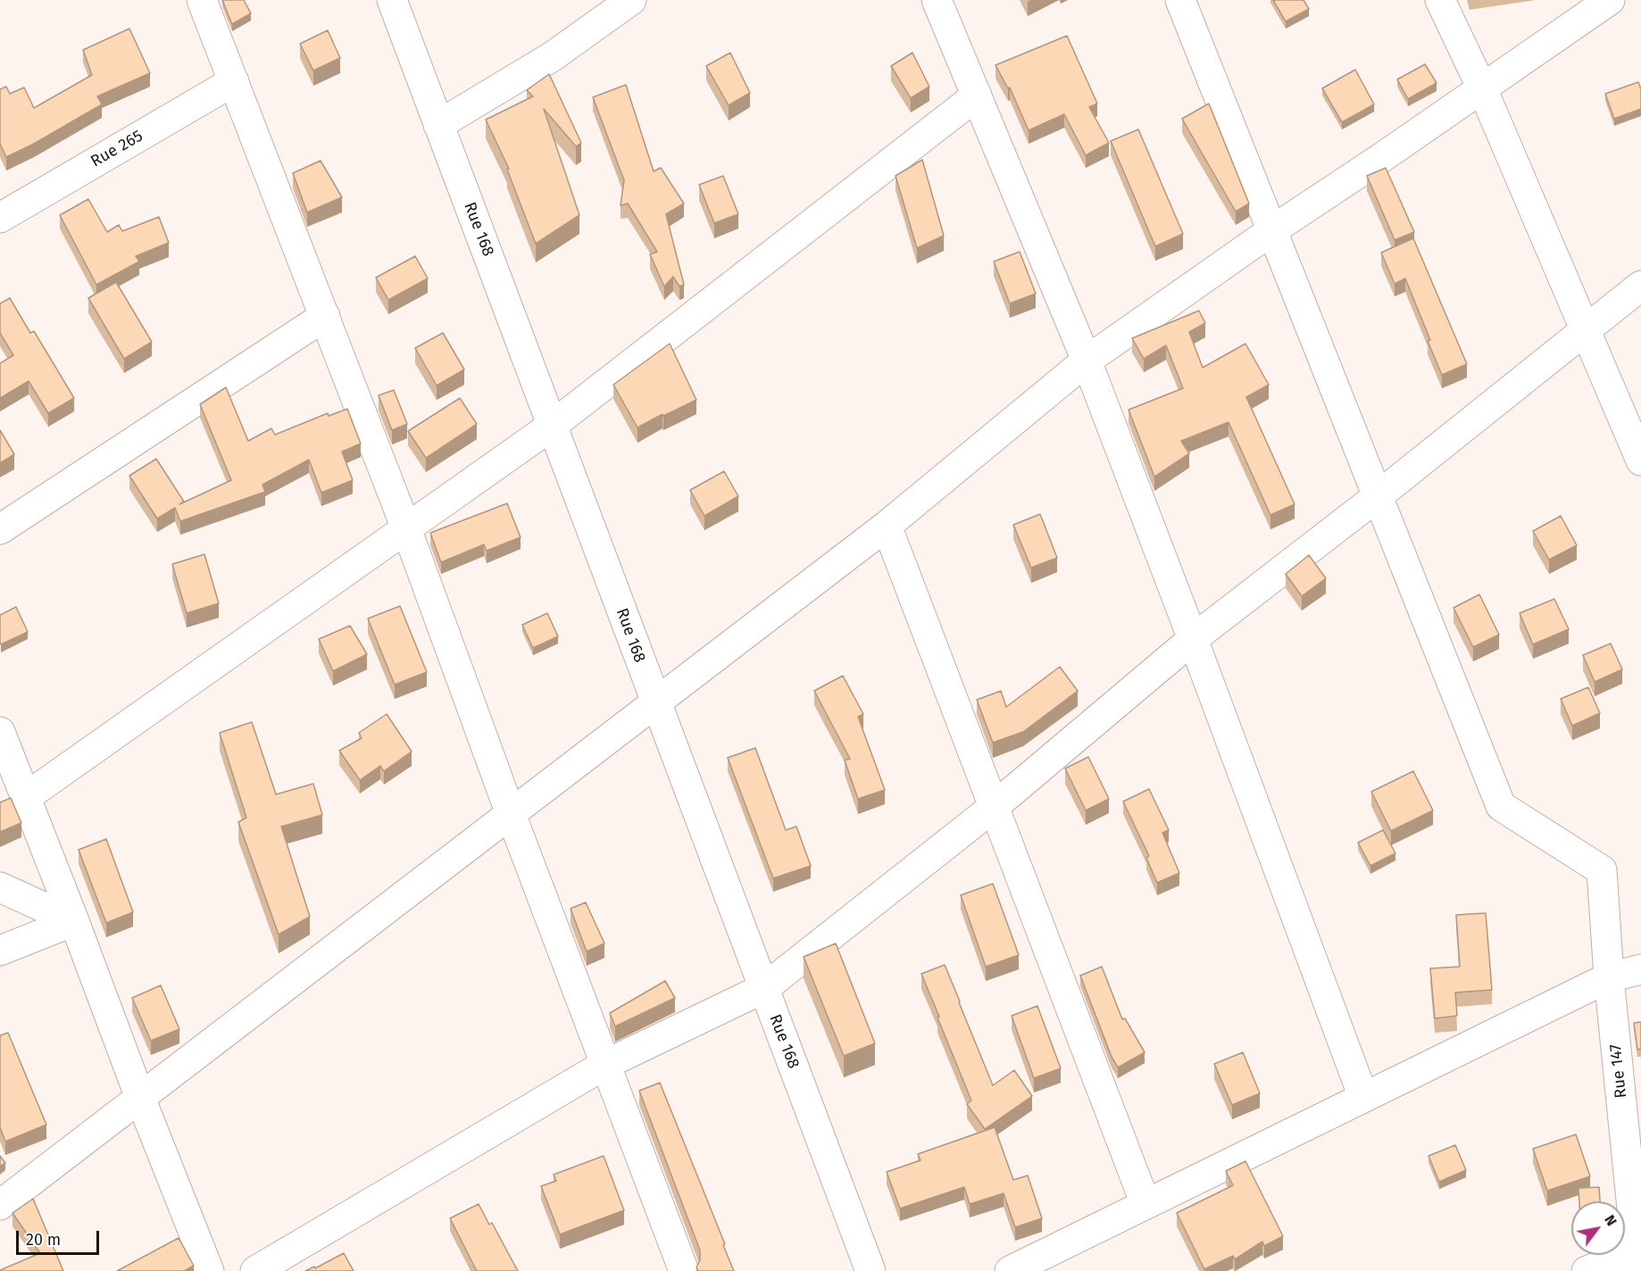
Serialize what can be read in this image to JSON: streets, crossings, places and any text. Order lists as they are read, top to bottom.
{
  "streets": {
    "street": ["Rue 265", "Rue 168", "Rue 147"]
  },
  "scale_bar": "20 m",
  "north": "top right"
}
